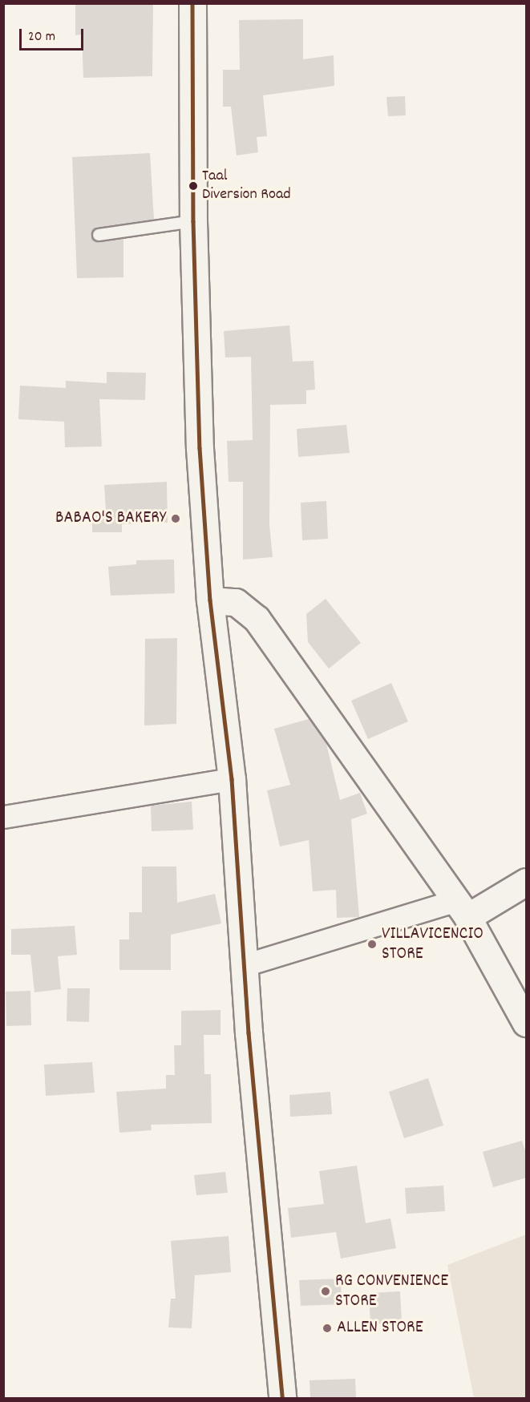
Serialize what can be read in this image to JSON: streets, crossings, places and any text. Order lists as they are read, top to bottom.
{
  "places": [
    "Taal Diversion Road",
    "BABAO'S BAKERY",
    "VILLAVICENCIO STORE",
    "RG CONVENIENCE STORE",
    "ALLEN STORE"
  ],
  "scale_bar": "20 m"
}
